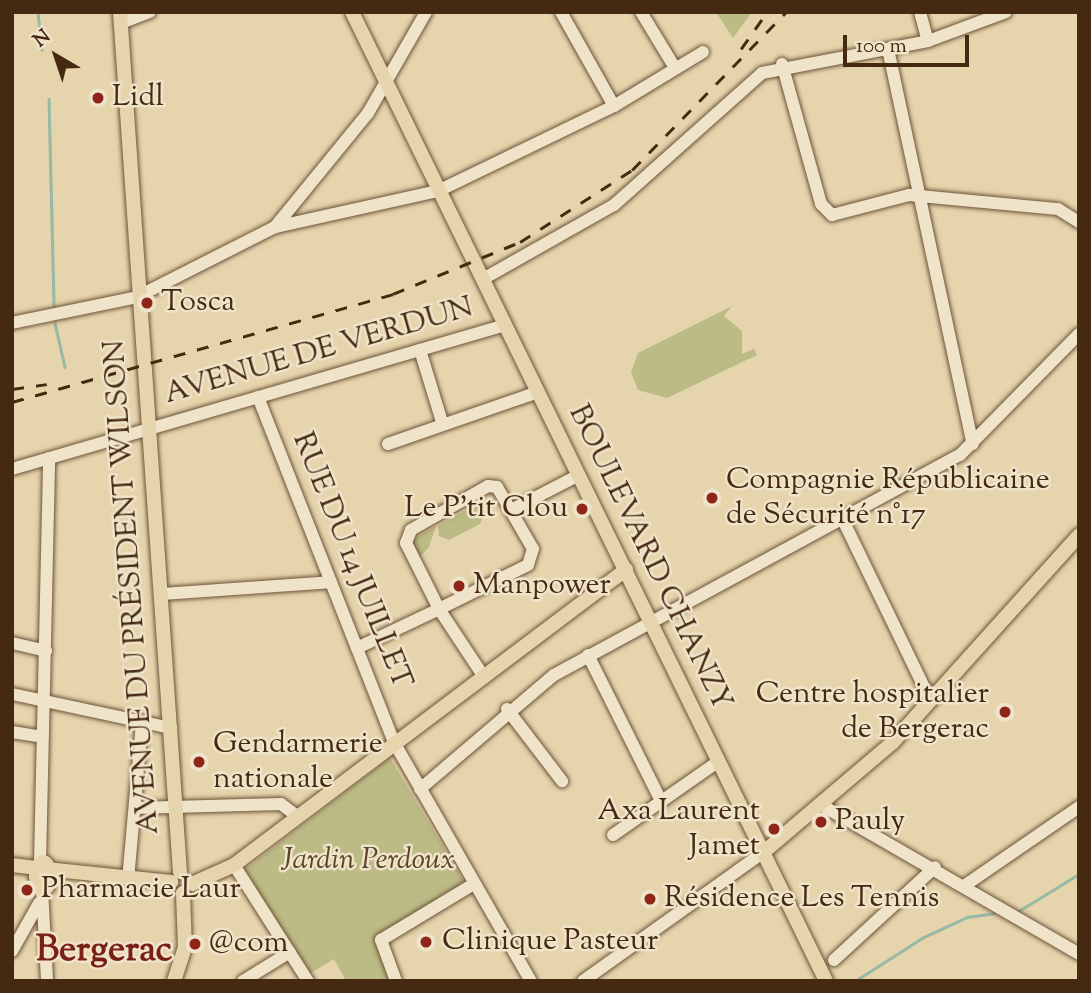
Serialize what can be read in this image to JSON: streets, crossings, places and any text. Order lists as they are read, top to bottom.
{
  "streets": {
    "main road": ["BOULEVARD CHANZY", "AVENUE DU PRÉSIDENT WILSON"],
    "street": ["AVENUE DE VERDUN", "RUE DU 14 JUILLET"]
  },
  "crossings": [
    ["AVENUE DE VERDUN", "BOULEVARD CHANZY"],
    ["AVENUE DE VERDUN", "RUE DU 14 JUILLET"],
    ["AVENUE DE VERDUN", "AVENUE DU PRÉSIDENT WILSON"]
  ],
  "districts": ["Bergerac"],
  "parks": ["Jardin Perdoux"],
  "places": [
    "Lidl",
    "Tosca",
    "Compagnie Républicaine de Sécurité n°17",
    "Le P'tit Clou",
    "Manpower",
    "Centre hospitalier de Bergerac",
    "Gendarmerie nationale",
    "Pauly",
    "Axa Laurent Jamet",
    "Pharmacie Laur",
    "Résidence Les Tennis",
    "Clinique Pasteur",
    "@com"
  ],
  "scale_bar": "100 m",
  "north": "top left"
}
